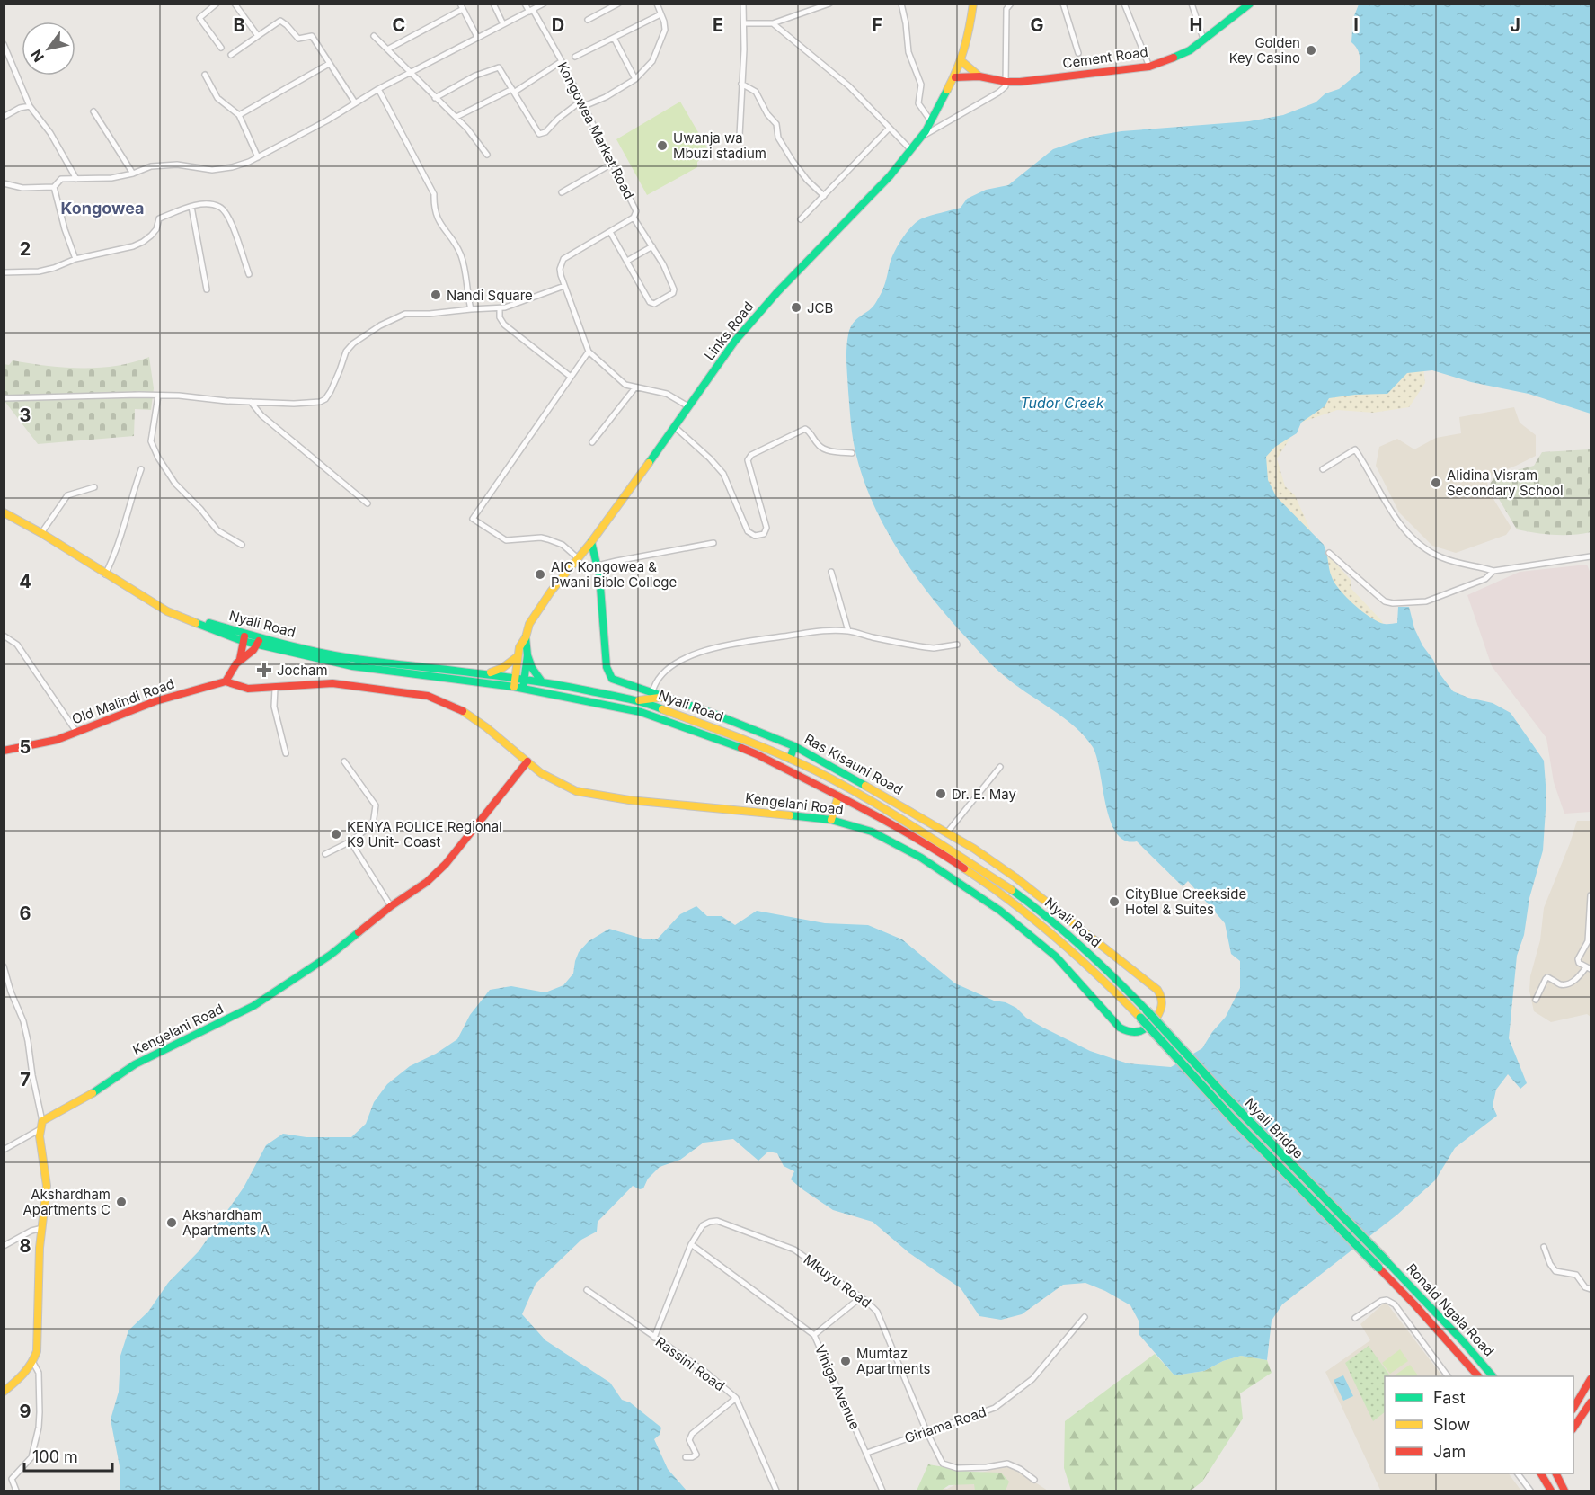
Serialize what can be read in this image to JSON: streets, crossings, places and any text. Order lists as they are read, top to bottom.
{
  "streets": {
    "main road": [
      "Cement Road",
      "Links Road",
      "Nyali Road",
      "Old Malindi Road",
      "Ras Kisauni Road",
      "Kengelani Road",
      "Nyali Bridge",
      "Ronald Ngala Road"
    ],
    "street": [
      "Kongowea Market Road",
      "Mkuyu Road",
      "Rassini Road",
      "Vihiga Avenue",
      "Giriama Road"
    ]
  },
  "crossings": [
    ["Cement Road", "Links Road"],
    ["Kongowea Market Road", "Links Road"],
    ["Links Road", "Nyali Road"],
    ["Links Road", "Ras Kisauni Road"],
    ["Nyali Road", "Nyali Bridge"],
    ["Old Malindi Road", "Kengelani Road"],
    ["Ras Kisauni Road", "Kengelani Road"],
    ["Nyali Bridge", "Ronald Ngala Road"],
    ["Mkuyu Road", "Vihiga Avenue"],
    ["Mkuyu Road", "Giriama Road"],
    ["Vihiga Avenue", "Giriama Road"]
  ],
  "districts": ["Kongowea"],
  "water": ["Tudor Creek"],
  "places": {
    "other": [
      "Golden Key Casino",
      "Uwanja wa Mbuzi stadium",
      "Nandi Square",
      "JCB",
      "Alidina Visram Secondary School",
      "AIC Kongowea & Pwani Bible College",
      "Dr. E. May",
      "KENYA POLICE Regional K9 Unit- Coast",
      "CityBlue Creekside Hotel & Suites",
      "Akshardham Apartments C",
      "Akshardham Apartments A",
      "Mumtaz Apartments"
    ],
    "health": ["Jocham"]
  },
  "legend": ["Fast", "Slow", "Jam"],
  "scale_bar": "100 m",
  "north": "bottom left",
  "grid": {
    "columns": [
      "B",
      "C",
      "D",
      "E",
      "F",
      "G",
      "H",
      "I",
      "J"
    ],
    "rows": [
      "2",
      "3",
      "4",
      "5",
      "6",
      "7",
      "8",
      "9"
    ]
  }
}
